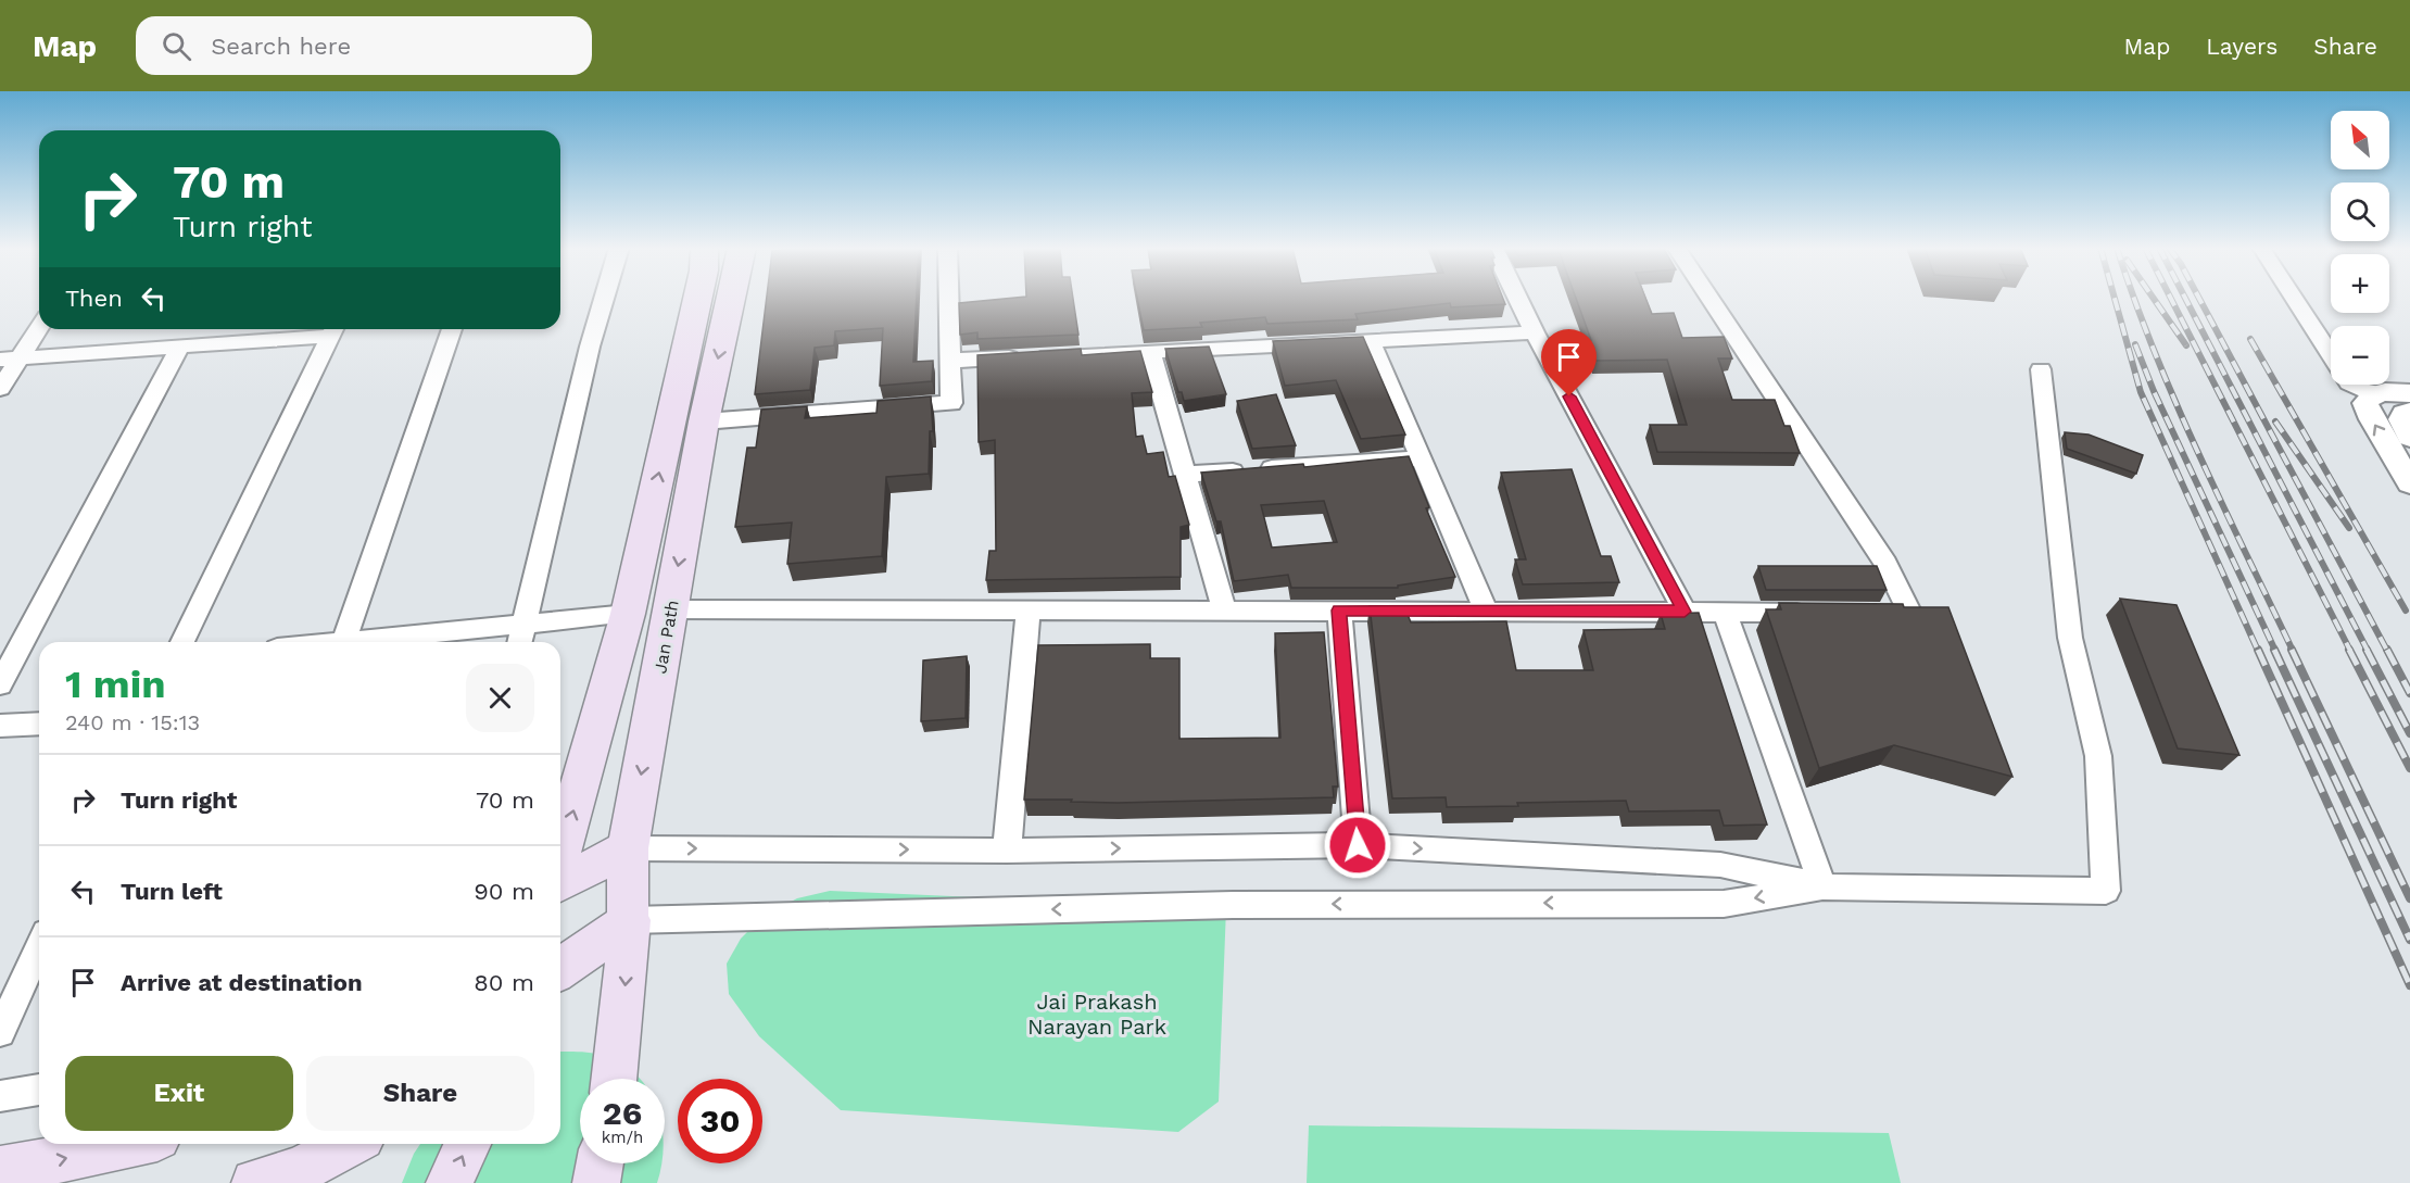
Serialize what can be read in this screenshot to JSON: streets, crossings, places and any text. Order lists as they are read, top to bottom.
{
  "streets": {
    "main road": ["Jan Path"]
  },
  "parks": ["Jai Prakash Narayan Park"],
  "north": "top left",
  "page": {
    "header": "Map",
    "search": "Search here",
    "nav": ["Map", "Layers", "Share"],
    "map_buttons": ["+", "−"],
    "turn": ["70 m", "Turn right"],
    "then": "Then",
    "heading": ["1 min", "240 m · 15:13"],
    "list": [
      {
        "name": "Turn right",
        "value": "70 m"
      },
      {
        "name": "Turn left",
        "value": "90 m"
      },
      {
        "name": "Arrive at destination",
        "value": "80 m"
      }
    ],
    "buttons": ["Exit", "Share"],
    "speed": "26 km/h",
    "limit": "30"
  }
}
